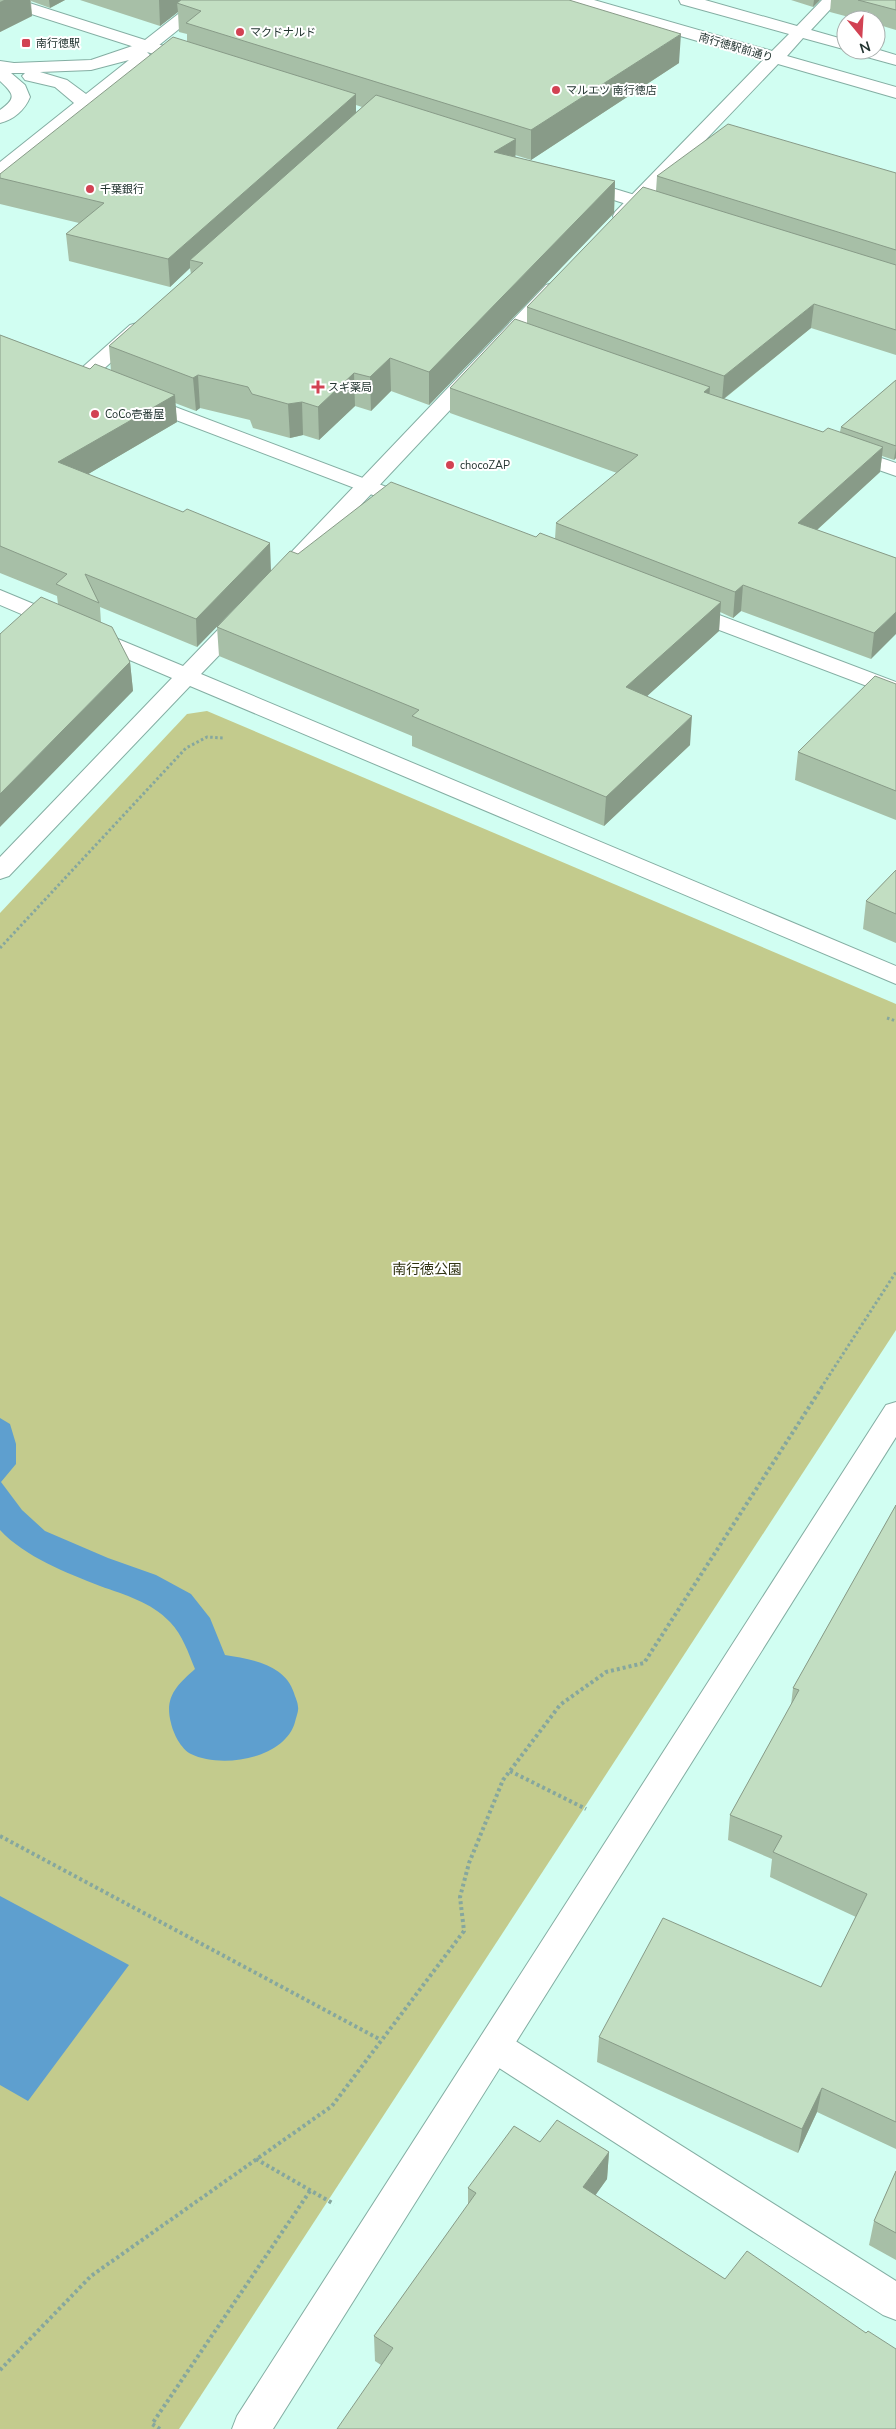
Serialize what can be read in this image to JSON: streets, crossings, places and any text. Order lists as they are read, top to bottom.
{
  "streets": {
    "street": ["南行徳駅前通り"]
  },
  "parks": ["南行徳公園"],
  "places": {
    "other": [
      "マクドナルド",
      "マルエツ 南行徳店",
      "千葉銀行",
      "CoCo壱番屋",
      "chocoZAP"
    ],
    "transit": ["南行徳駅"],
    "health": ["スギ薬局"]
  },
  "north": "bottom"
}
